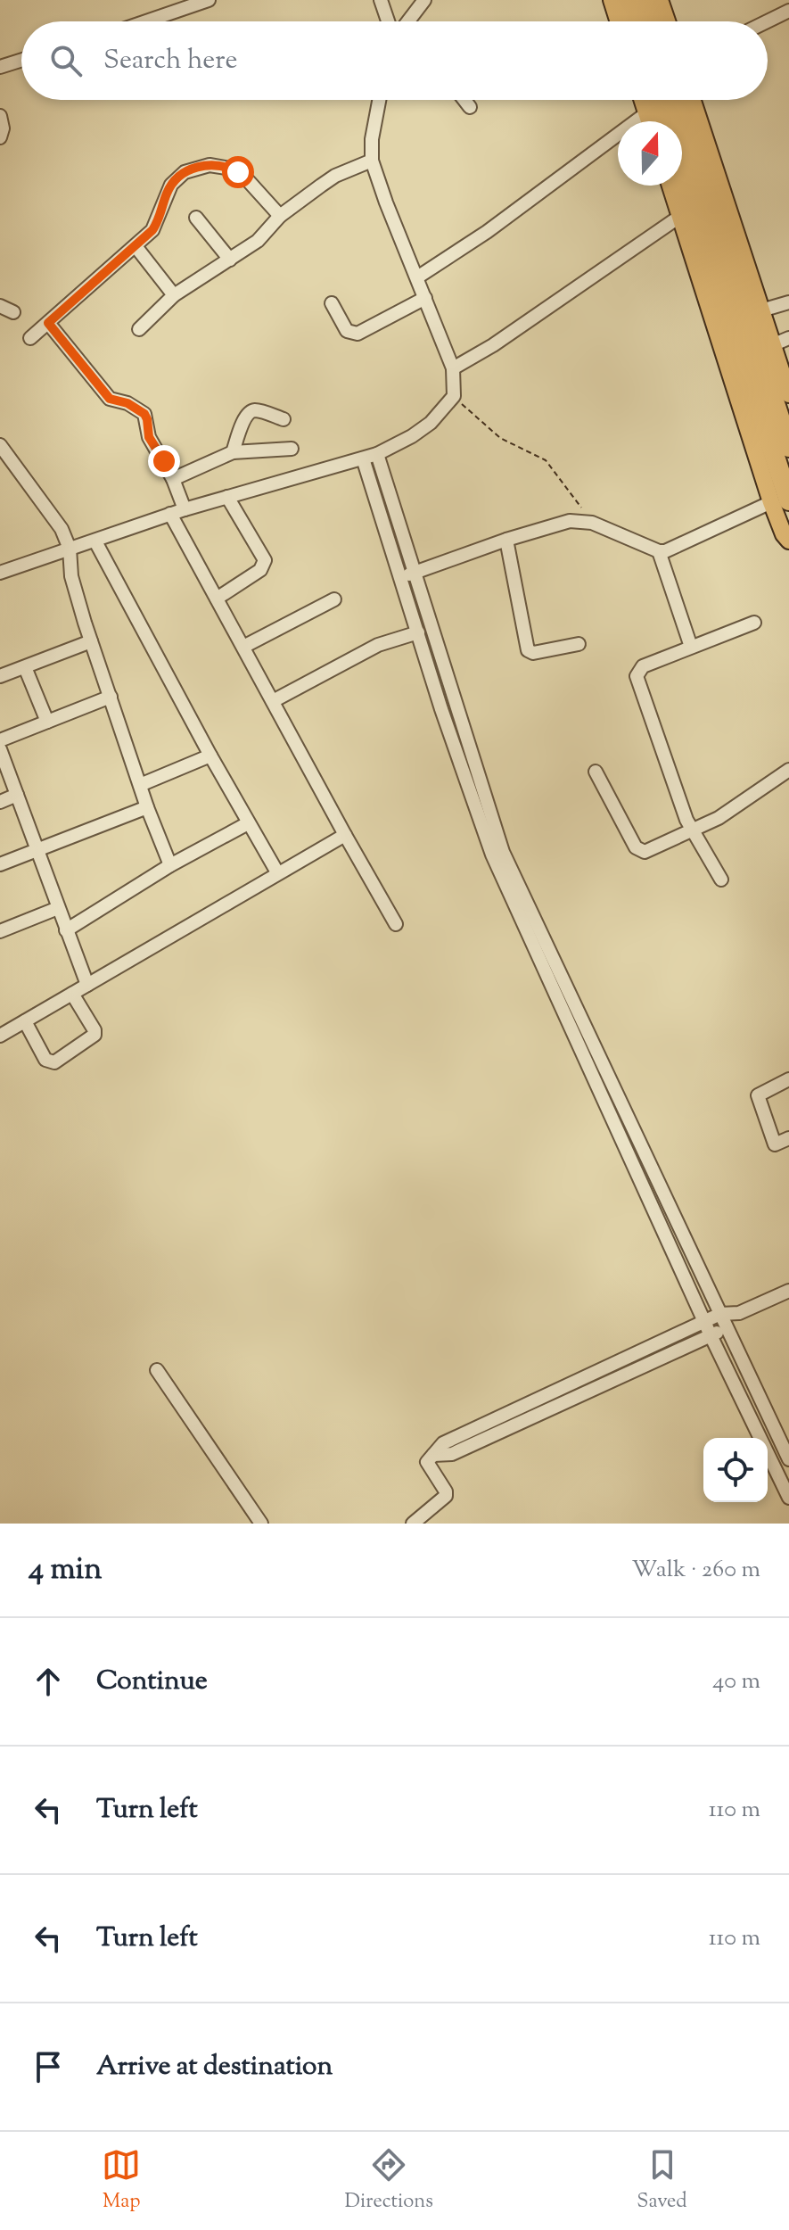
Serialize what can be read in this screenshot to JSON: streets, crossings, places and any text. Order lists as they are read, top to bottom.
{
  "north": "top",
  "page": {
    "search": "Search here",
    "heading": ["4 min", "Walk · 260 m"],
    "list": [
      ["Continue", "40 m"],
      ["Turn left", "110 m"],
      ["Turn left", "110 m"],
      "Arrive at destination"
    ],
    "nav": ["Map", "Directions", "Saved"]
  }
}
